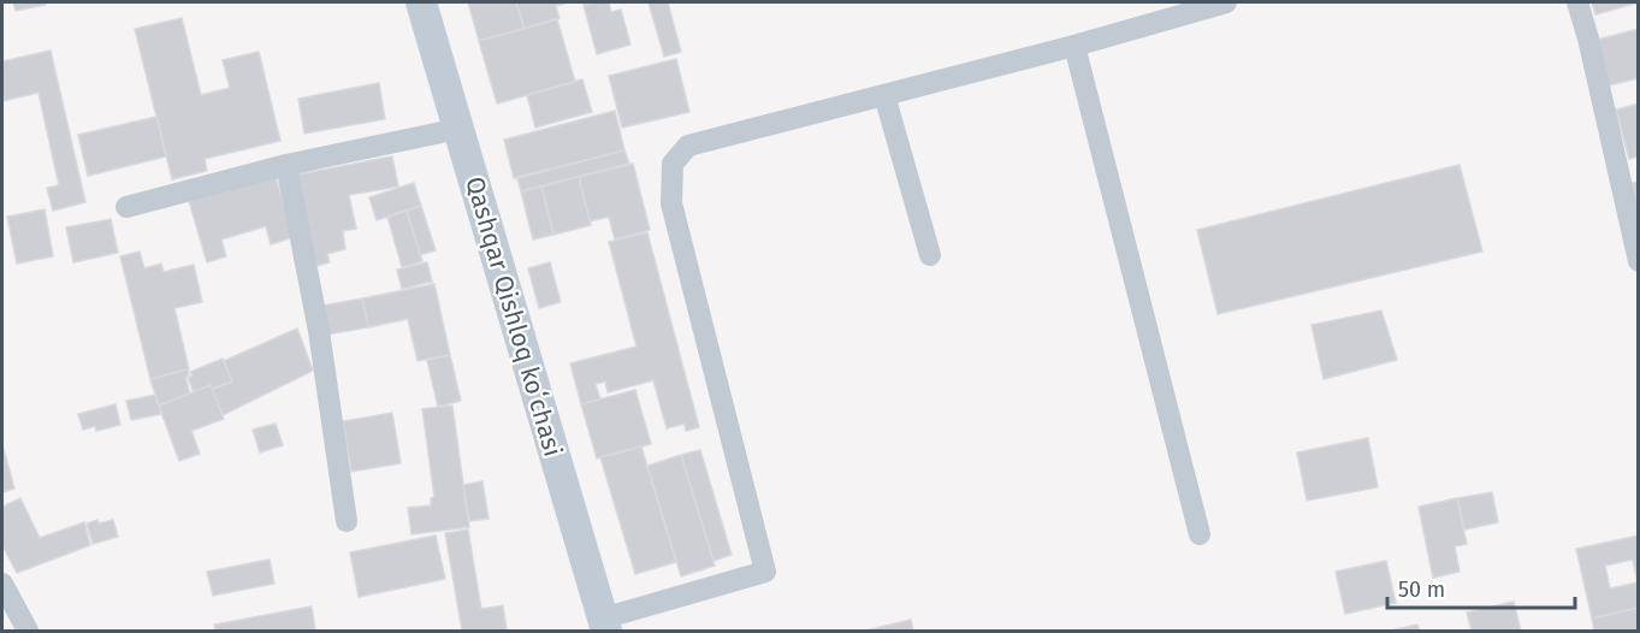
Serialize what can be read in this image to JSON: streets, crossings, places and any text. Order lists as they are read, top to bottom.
{
  "streets": {
    "main road": ["Qashqar Qishloq koʻchasi"]
  },
  "scale_bar": "50 m"
}
